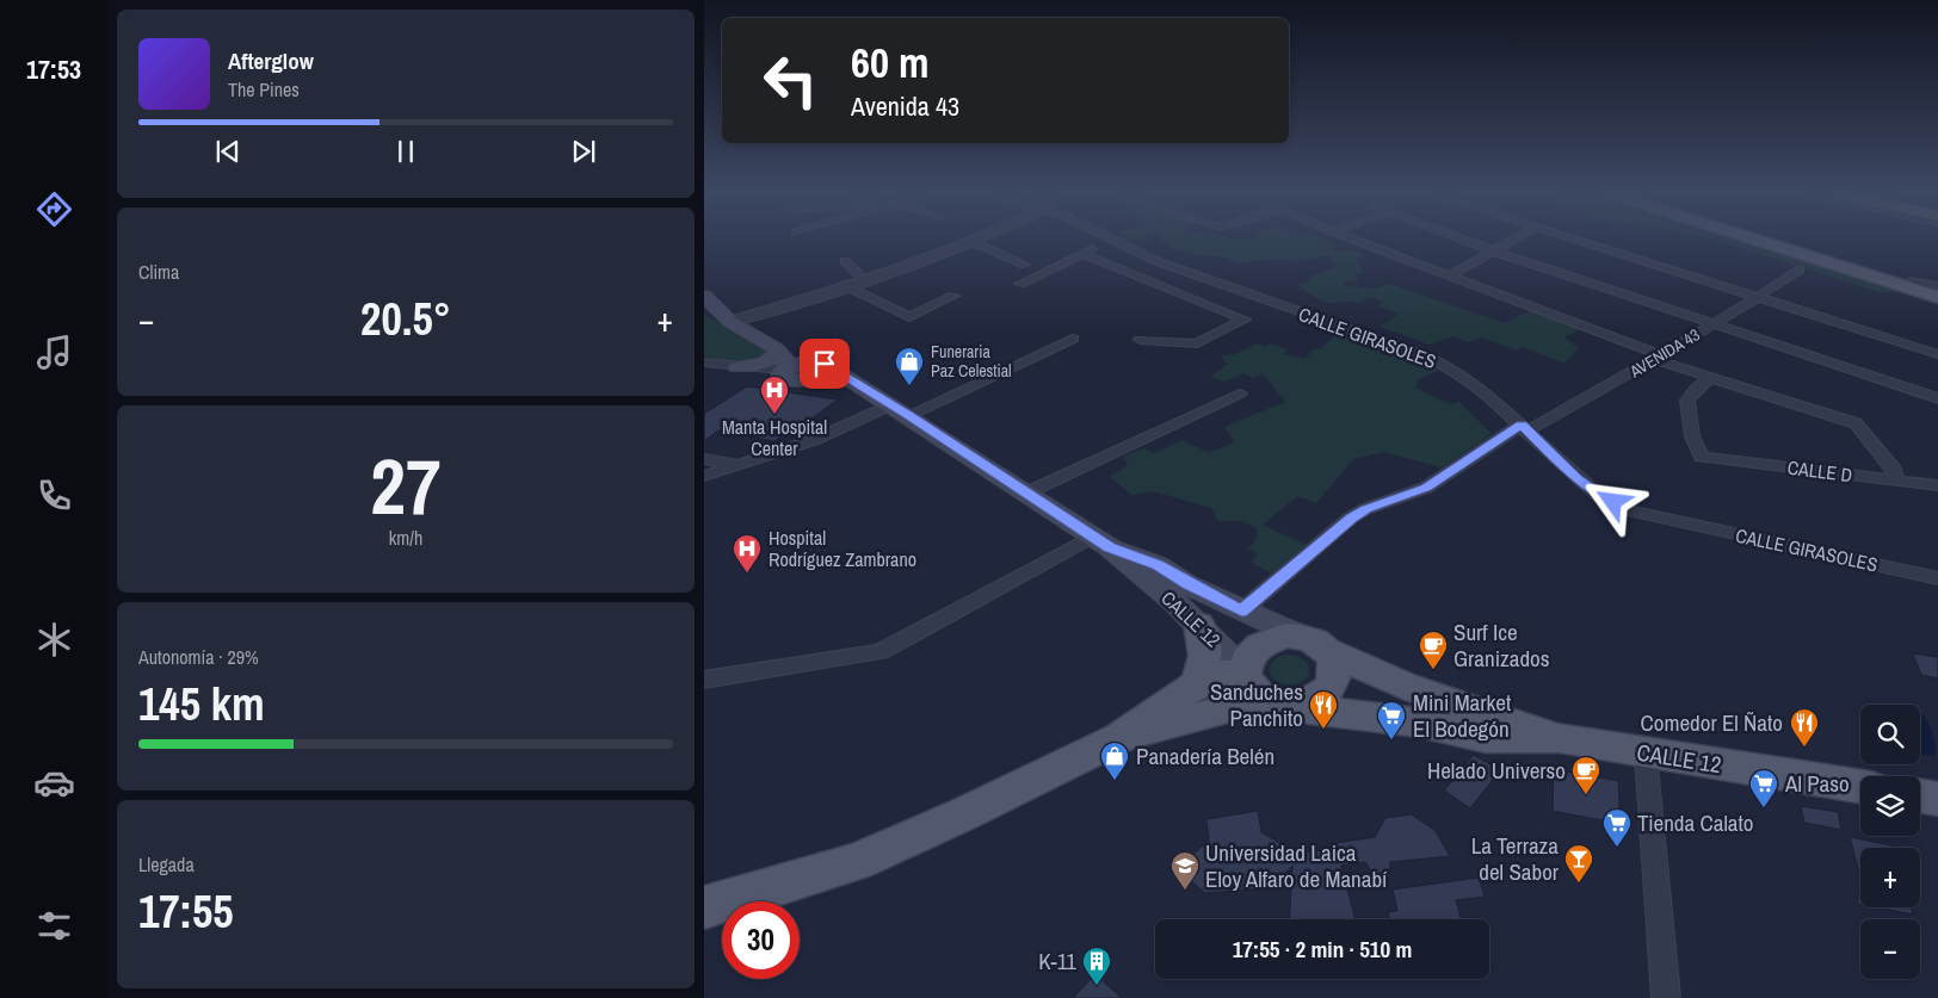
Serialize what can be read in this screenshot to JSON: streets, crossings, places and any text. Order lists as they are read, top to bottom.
{
  "streets": {
    "main road": ["CALLE 12"],
    "street": ["CALLE GIRASOLES", "AVENIDA 43", "CALLE D"]
  },
  "crossings": [
    ["CALLE GIRASOLES", "AVENIDA 43"],
    ["AVENIDA 43", "CALLE 12"]
  ],
  "places": {
    "shop": ["Funeraria Paz Celestial", "Panadería Belén"],
    "hospital": ["Manta Hospital Center", "Hospital Rodríguez Zambrano"],
    "cafe": ["Surf Ice Granizados", "Helado Universo"],
    "restaurant": ["Sanduches Panchito", "Comedor El Ñato"],
    "supermarket": ["Mini Market El Bodegón", "Al Paso", "Tienda Calato"],
    "bar": ["La Terraza del Sabor"],
    "school or university": ["Universidad Laica Eloy Alfaro de Manabí"],
    "building": ["K-11"]
  },
  "page": {
    "tabs": "17:53",
    "turn": ["60 m", "Avenida 43"],
    "song": ["Afterglow", "The Pines"],
    "tile": [
      "Clima",
      ["27", "km/h"],
      ["Autonomía · 29%", "145 km"],
      ["Llegada", "17:55"]
    ],
    "heat": ["−", "20.5°", "+"],
    "map_buttons": ["+", "−"],
    "limit": "30",
    "trip": "17:55 · 2 min · 510 m"
  }
}
